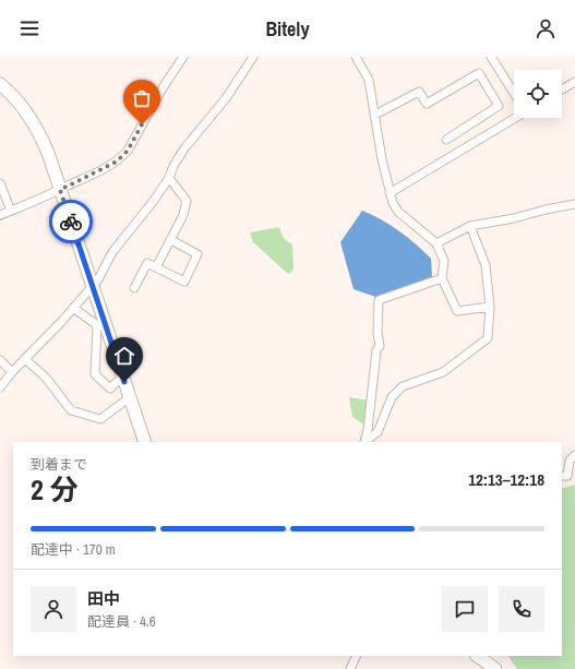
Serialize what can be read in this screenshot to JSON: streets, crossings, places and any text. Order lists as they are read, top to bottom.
{
  "page": {
    "header": "Bitely",
    "heading": ["2 分", "到着まで", "12:13–12:18"],
    "panel": ["田中", "配達員 · 4.6"],
    "bar": "配達中 · 170 m"
  }
}
